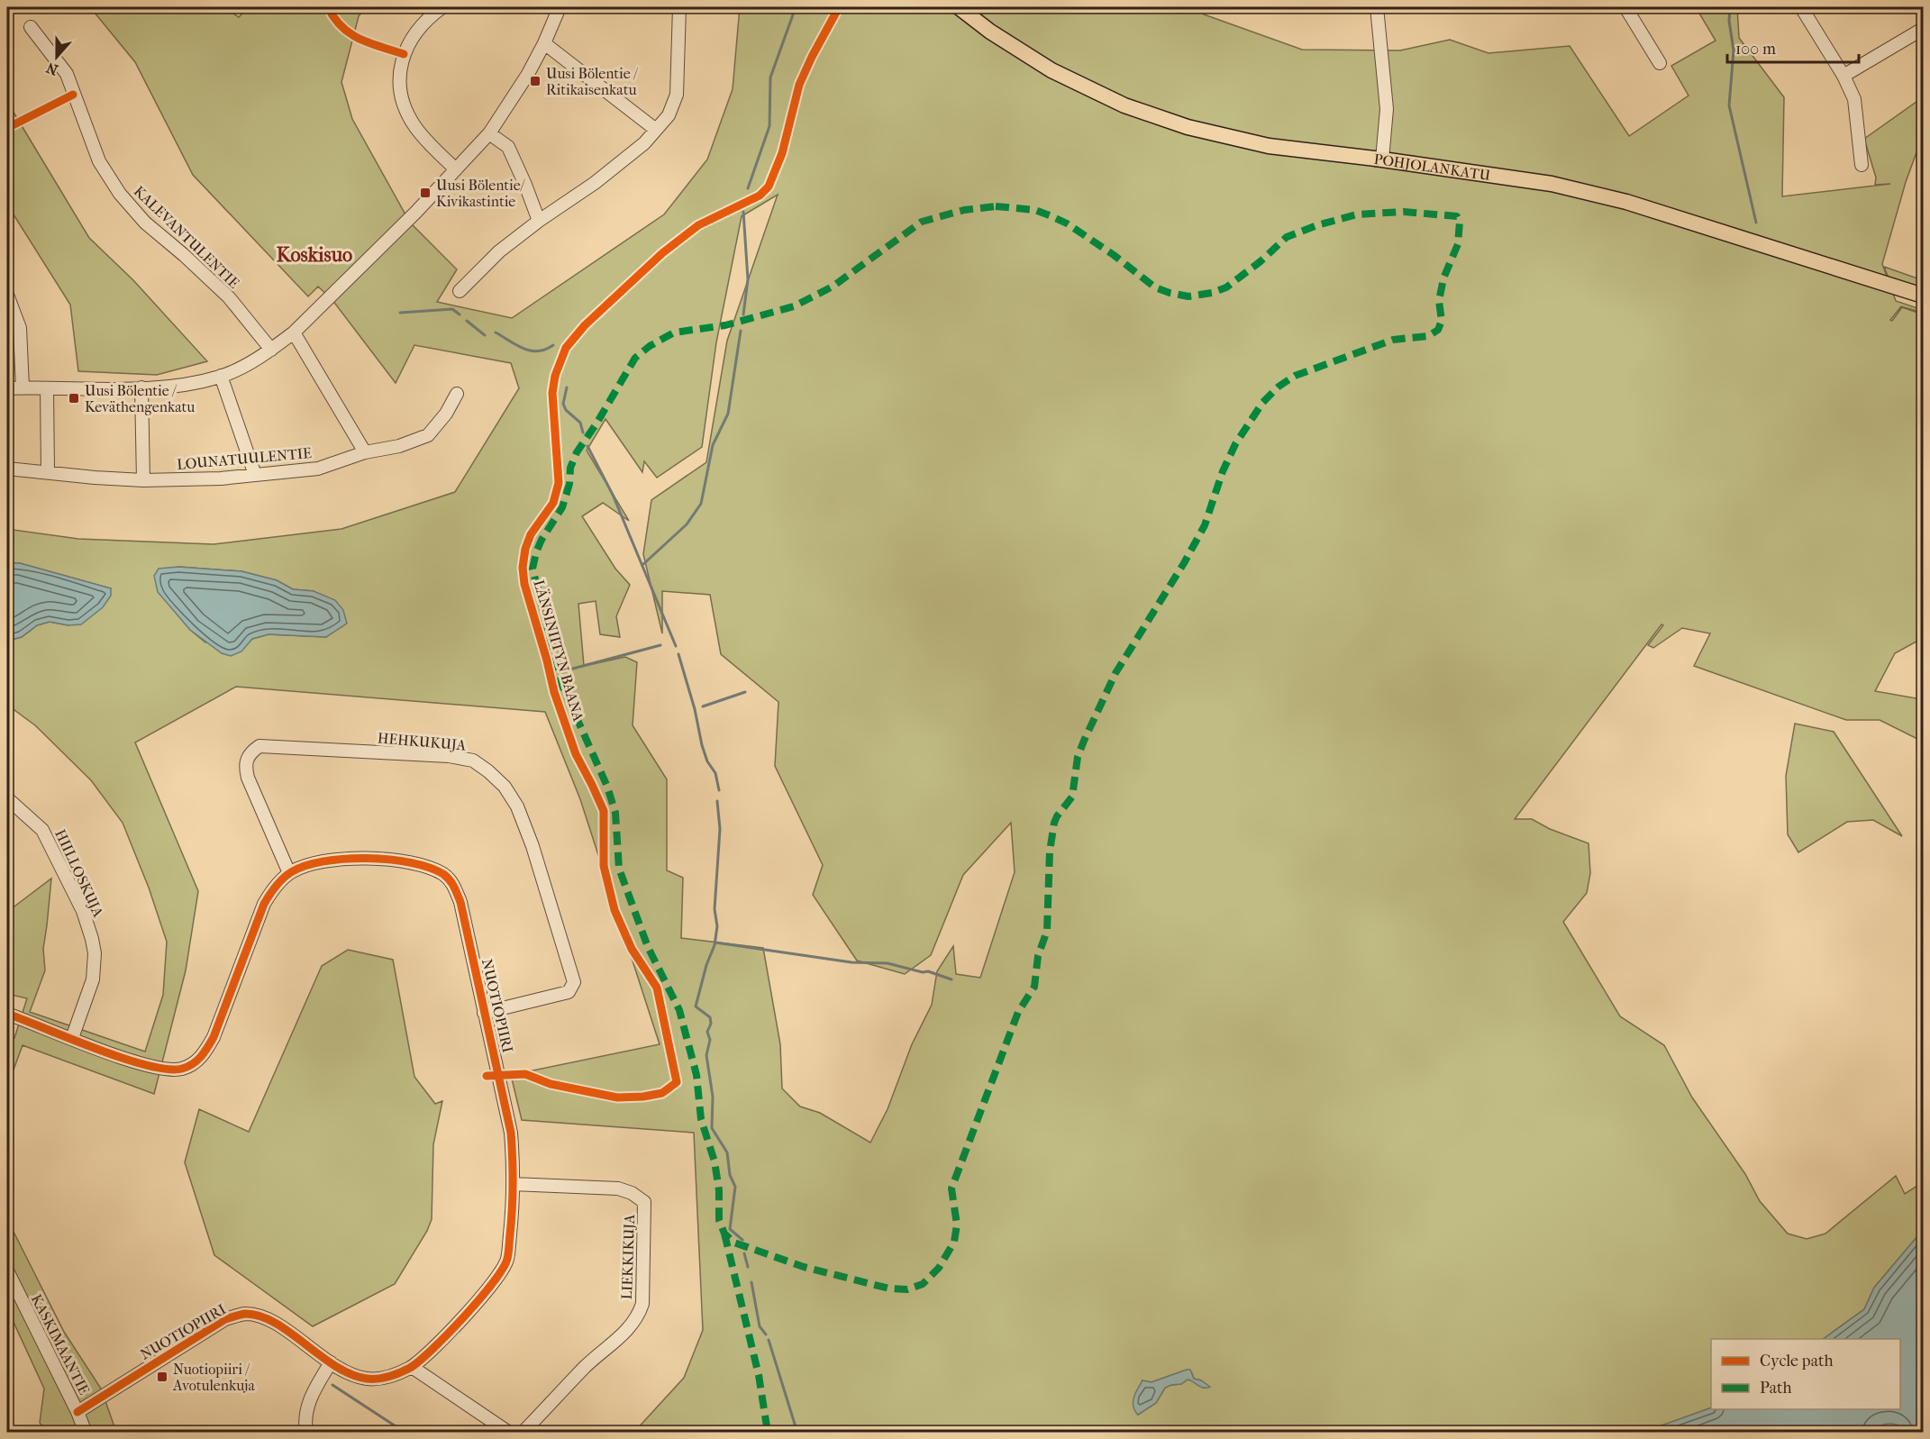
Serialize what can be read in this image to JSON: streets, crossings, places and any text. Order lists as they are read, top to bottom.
{
  "streets": {
    "main road": ["POHJOLANKATU"],
    "street": [
      "KALEVANTULENTIE",
      "LOUNATUULENTIE",
      "HEHKUKUJA",
      "HIILLOSKUJA",
      "NUOTIOPIIRI",
      "LIEKKIKUJA",
      "KASKIMAANTIE"
    ],
    "cycle path": ["LÄNSINIITYN BAANA"]
  },
  "crossings": [
    ["HEHKUKUJA", "NUOTIOPIIRI"],
    ["HIILLOSKUJA", "NUOTIOPIIRI"],
    ["NUOTIOPIIRI", "LIEKKIKUJA"],
    ["NUOTIOPIIRI", "KASKIMAANTIE"]
  ],
  "districts": ["Koskisuo"],
  "places": {
    "transit": [
      "Uusi Bölentie / Ritikaisenkatu",
      "Uusi Bölentie/ Kivikastintie",
      "Uusi Bölentie / Keväthengenkatu",
      "Nuotiopiiri / Avotulenkuja"
    ]
  },
  "legend": ["Cycle path", "Path"],
  "scale_bar": "100 m",
  "north": "bottom"
}
